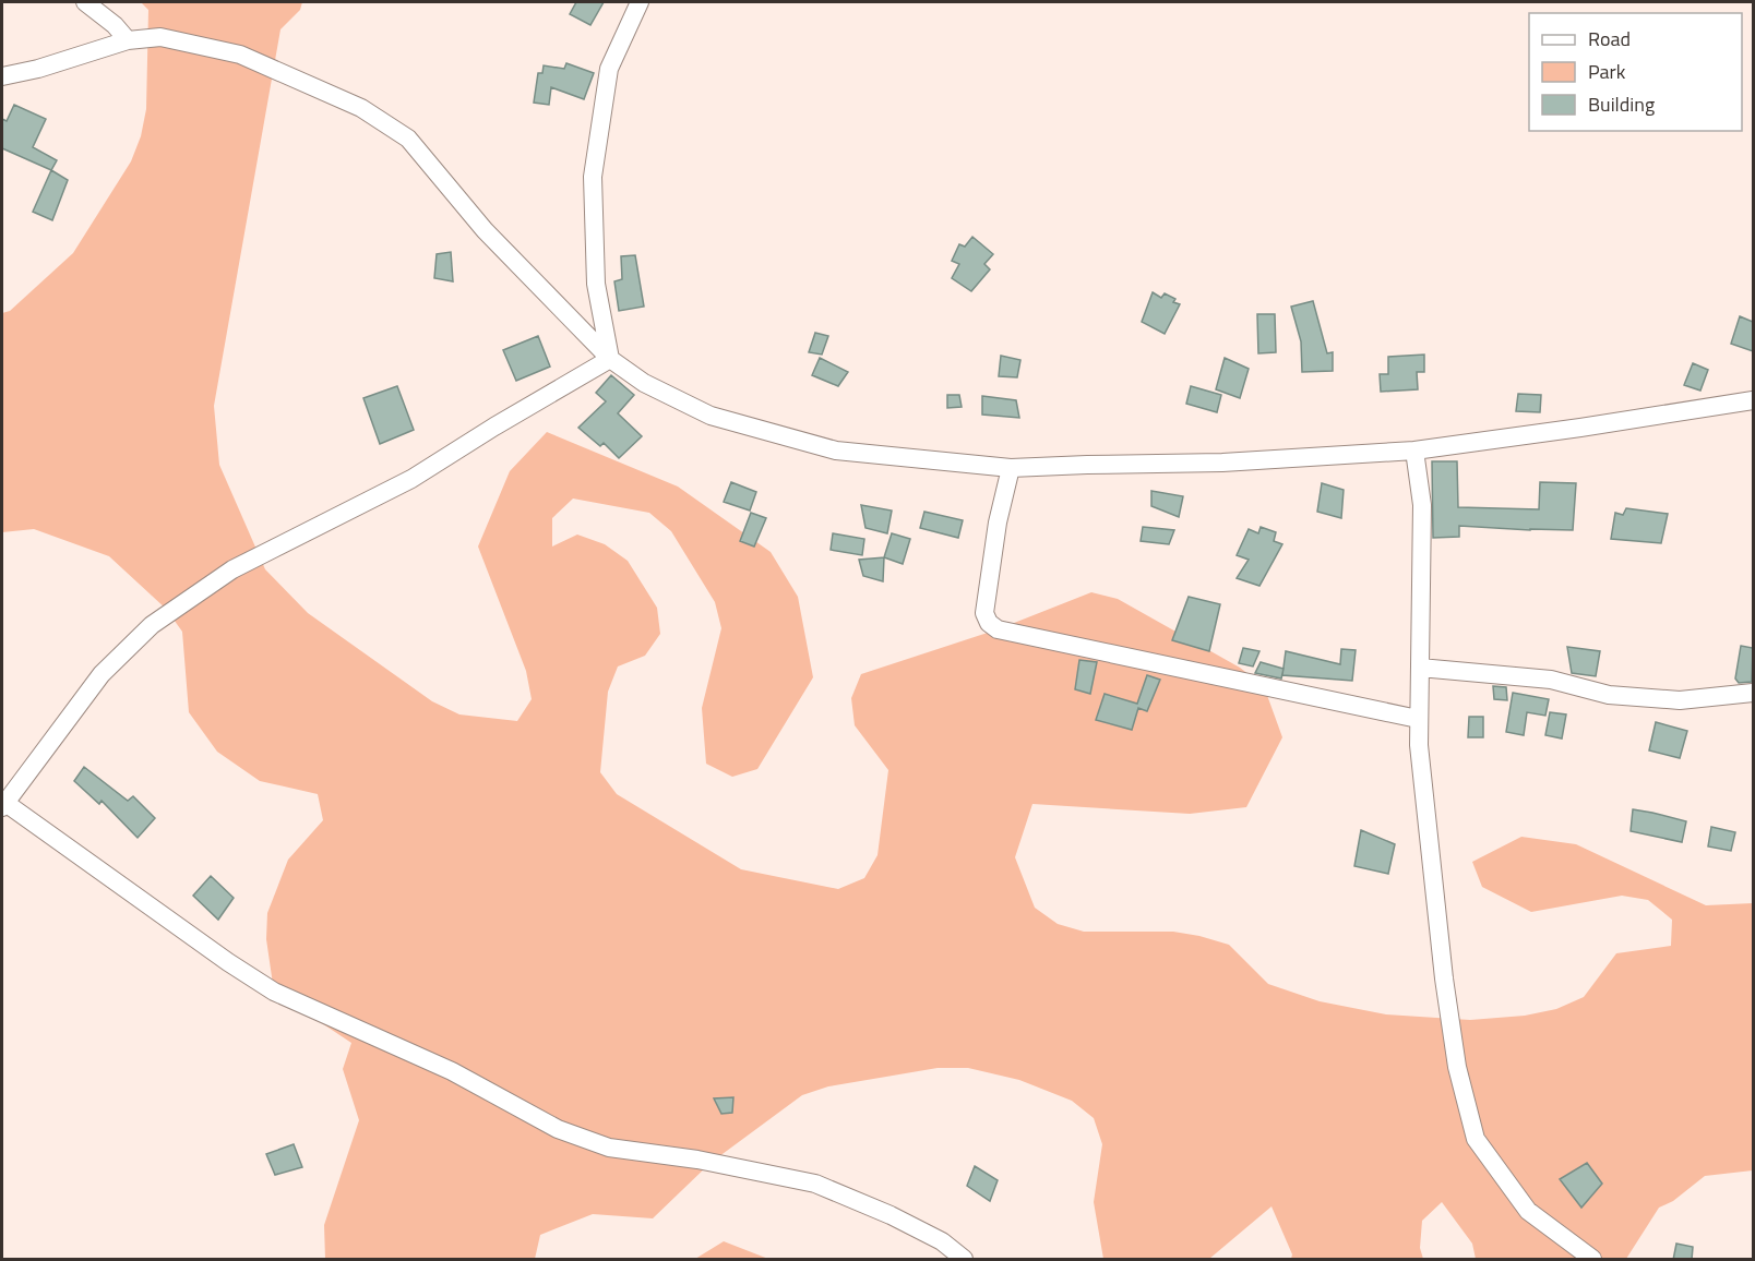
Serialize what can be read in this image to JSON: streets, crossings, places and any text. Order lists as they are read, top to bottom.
{
  "legend": ["Road", "Park", "Building"]
}
